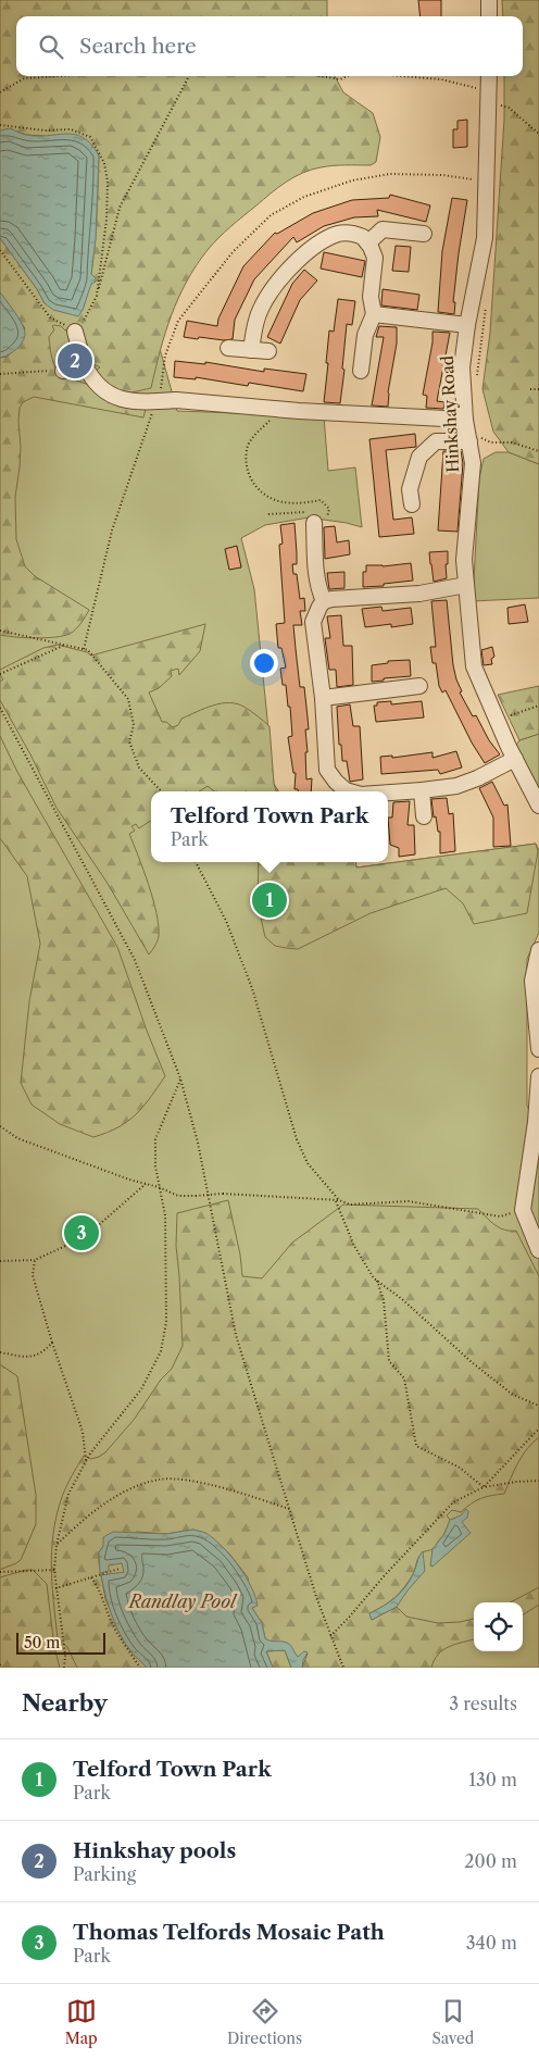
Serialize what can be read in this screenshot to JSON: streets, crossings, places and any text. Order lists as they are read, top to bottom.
{
  "streets": {
    "street": ["Hinkshay Road"]
  },
  "water": ["Randlay Pool"],
  "scale_bar": "50 m",
  "page": {
    "search": "Search here",
    "pins": ["2", "1", "3"],
    "popup": ["Telford Town Park", "Park"],
    "scale": "50 m",
    "heading": ["Nearby", "3 results"],
    "list": [
      {
        "mark": "1",
        "name": "Telford Town Park",
        "note": "Park",
        "value": "130 m"
      },
      {
        "mark": "2",
        "name": "Hinkshay pools",
        "note": "Parking",
        "value": "200 m"
      },
      {
        "mark": "3",
        "name": "Thomas Telfords Mosaic Path",
        "note": "Park",
        "value": "340 m"
      }
    ],
    "nav": ["Map", "Directions", "Saved"]
  }
}
